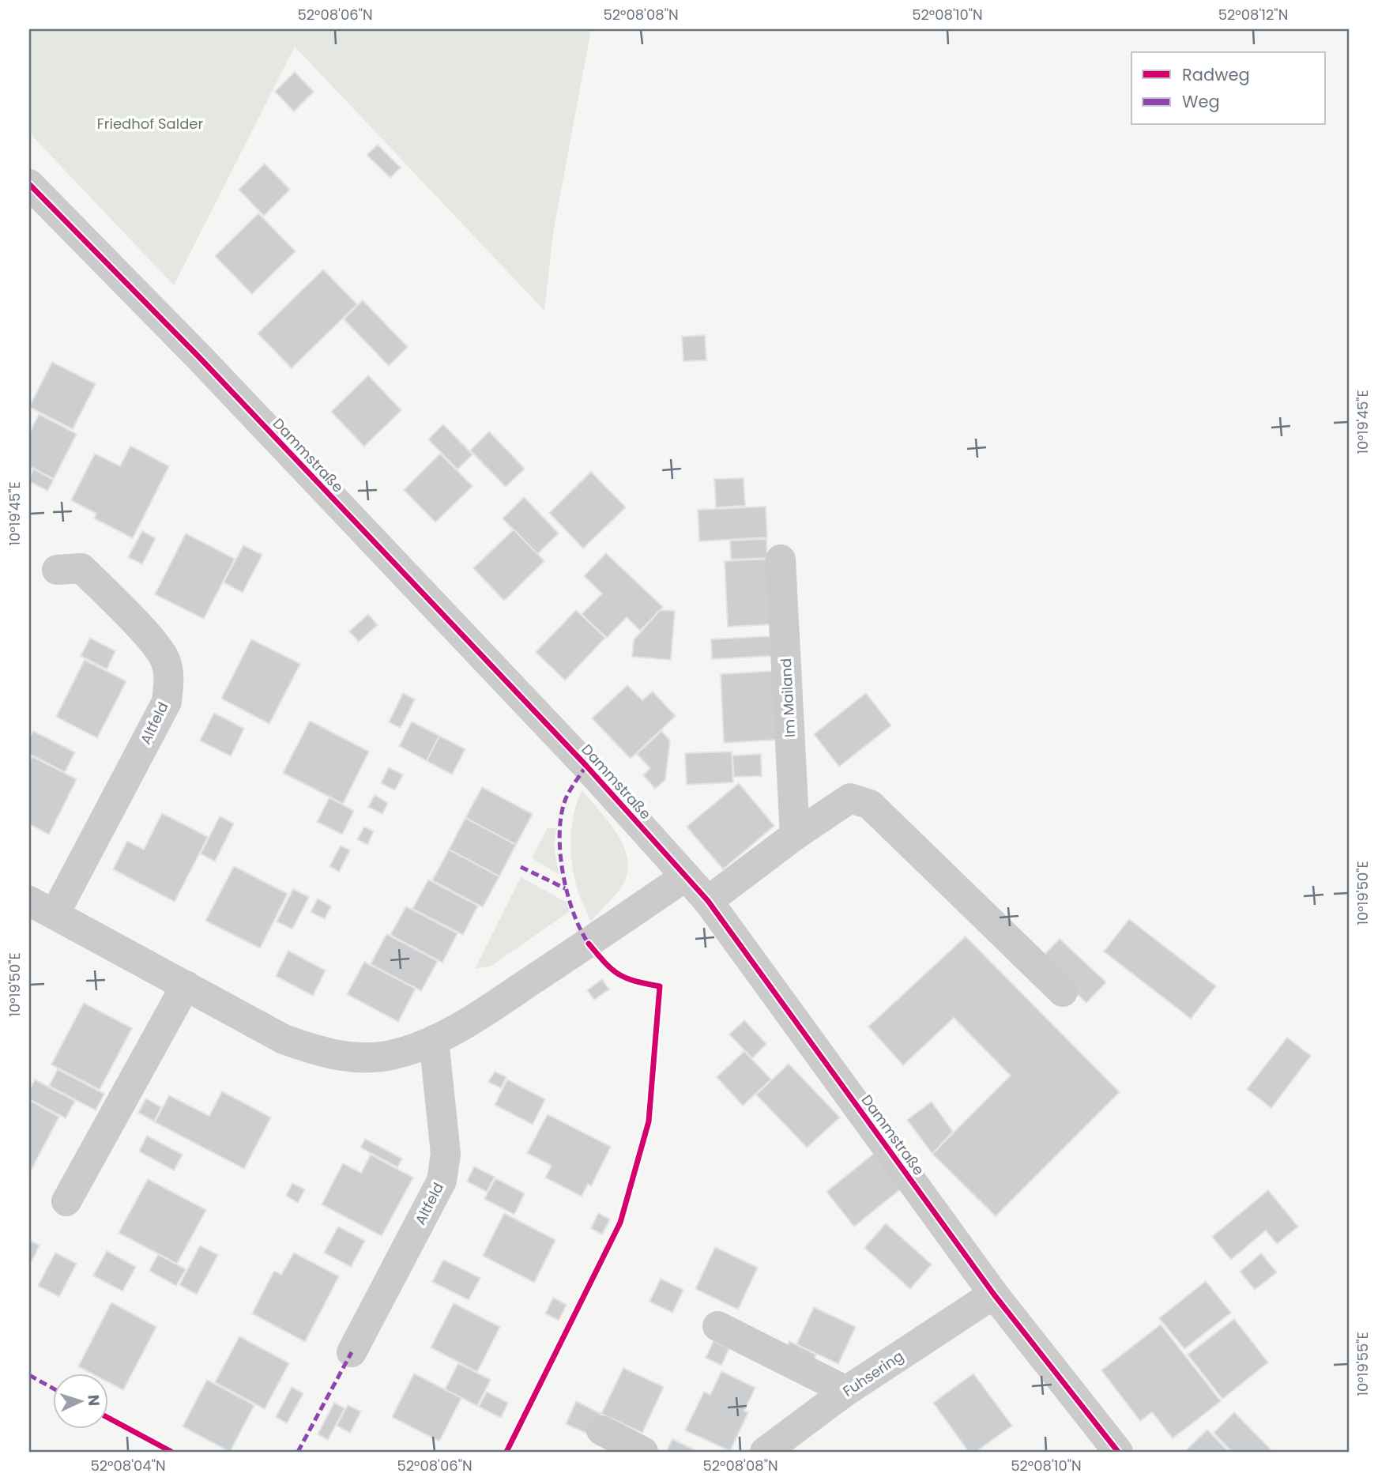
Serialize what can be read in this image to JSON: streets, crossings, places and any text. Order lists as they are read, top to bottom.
{
  "streets": {
    "street": [
      "Dammstraße",
      "Im Mailand",
      "Altfeld",
      "Fuhsering"
    ]
  },
  "crossings": [
    ["Dammstraße", "Altfeld"]
  ],
  "parks": ["Friedhof Salder"],
  "legend": ["Radweg", "Weg"],
  "north": "right",
  "coordinates": [
    "52°08'06\"N",
    "52°08'08\"N",
    "52°08'10\"N",
    "52°08'12\"N",
    "10°19'45\"E",
    "10°19'50\"E",
    "10°19'55\"E",
    "52°08'04\"N"
  ]
}
